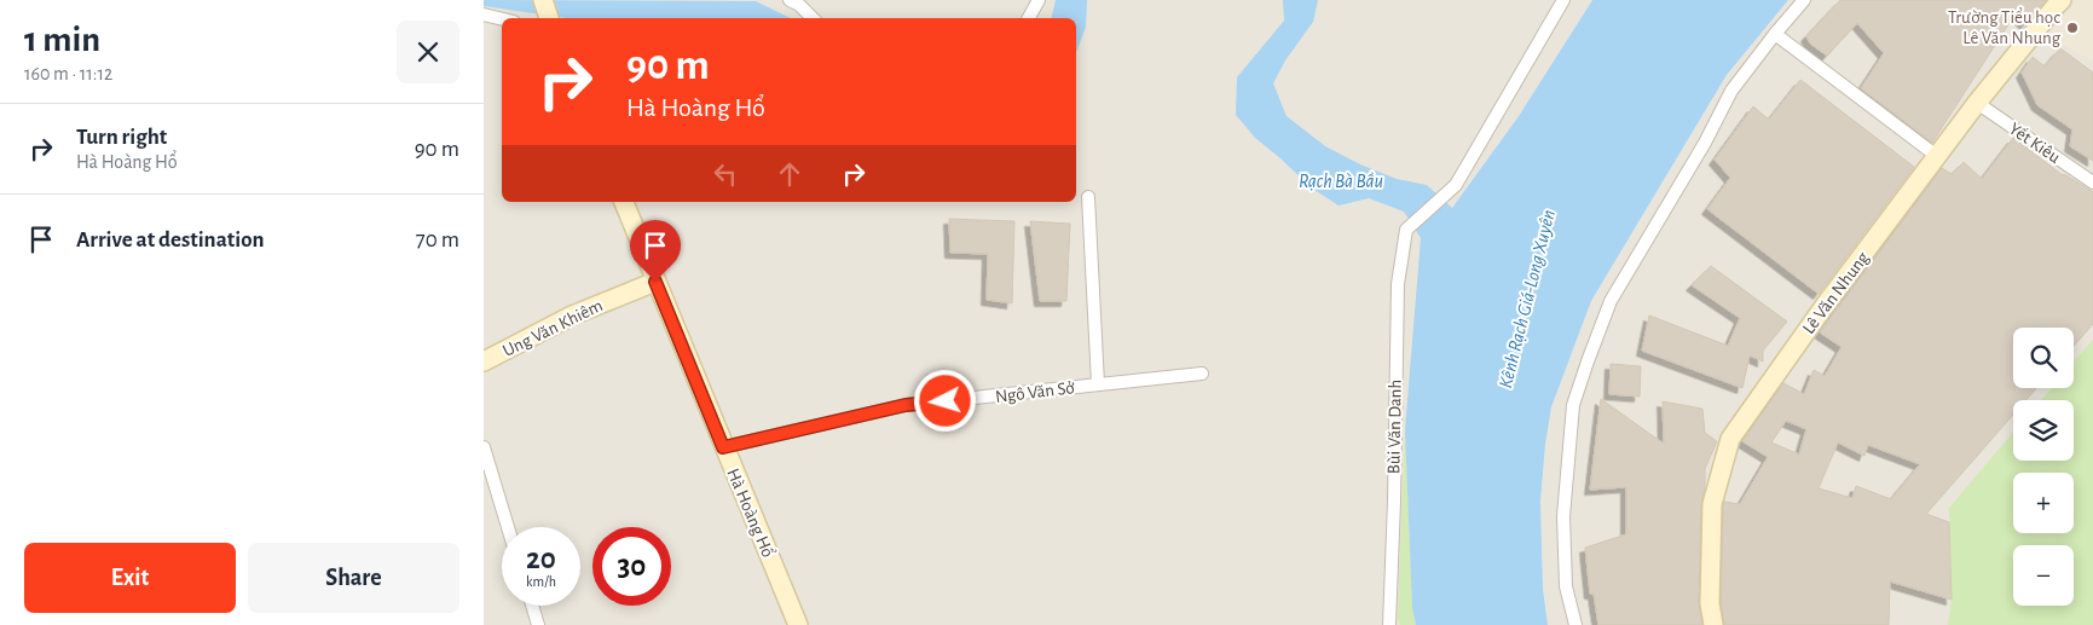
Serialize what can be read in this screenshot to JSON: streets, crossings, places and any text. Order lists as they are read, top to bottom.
{
  "streets": {
    "street": [
      "Yết Kiêu",
      "Lê Văn Nhung",
      "Ung Văn Khiêm",
      "Ngô Văn Sở",
      "Bùi Văn Danh",
      "Hà Hoàng Hổ"
    ]
  },
  "crossings": [
    ["Yết Kiêu", "Lê Văn Nhung"],
    ["Ung Văn Khiêm", "Hà Hoàng Hổ"],
    ["Ngô Văn Sở", "Hà Hoàng Hổ"]
  ],
  "water": ["Rạch Bà Bầu", "Kênh Rạch Giá-Long Xuyên"],
  "places": ["Trường Tiểu học Lê Văn Nhung"],
  "page": {
    "heading": ["1 min", "160 m · 11:12"],
    "turn": ["90 m", "Hà Hoàng Hổ"],
    "list": [
      {
        "name": "Turn right",
        "note": "Hà Hoàng Hổ",
        "value": "90 m"
      },
      {
        "name": "Arrive at destination",
        "value": "70 m"
      }
    ],
    "map_buttons": ["+", "−"],
    "speed": "20 km/h",
    "limit": "30",
    "buttons": ["Exit", "Share"]
  }
}
